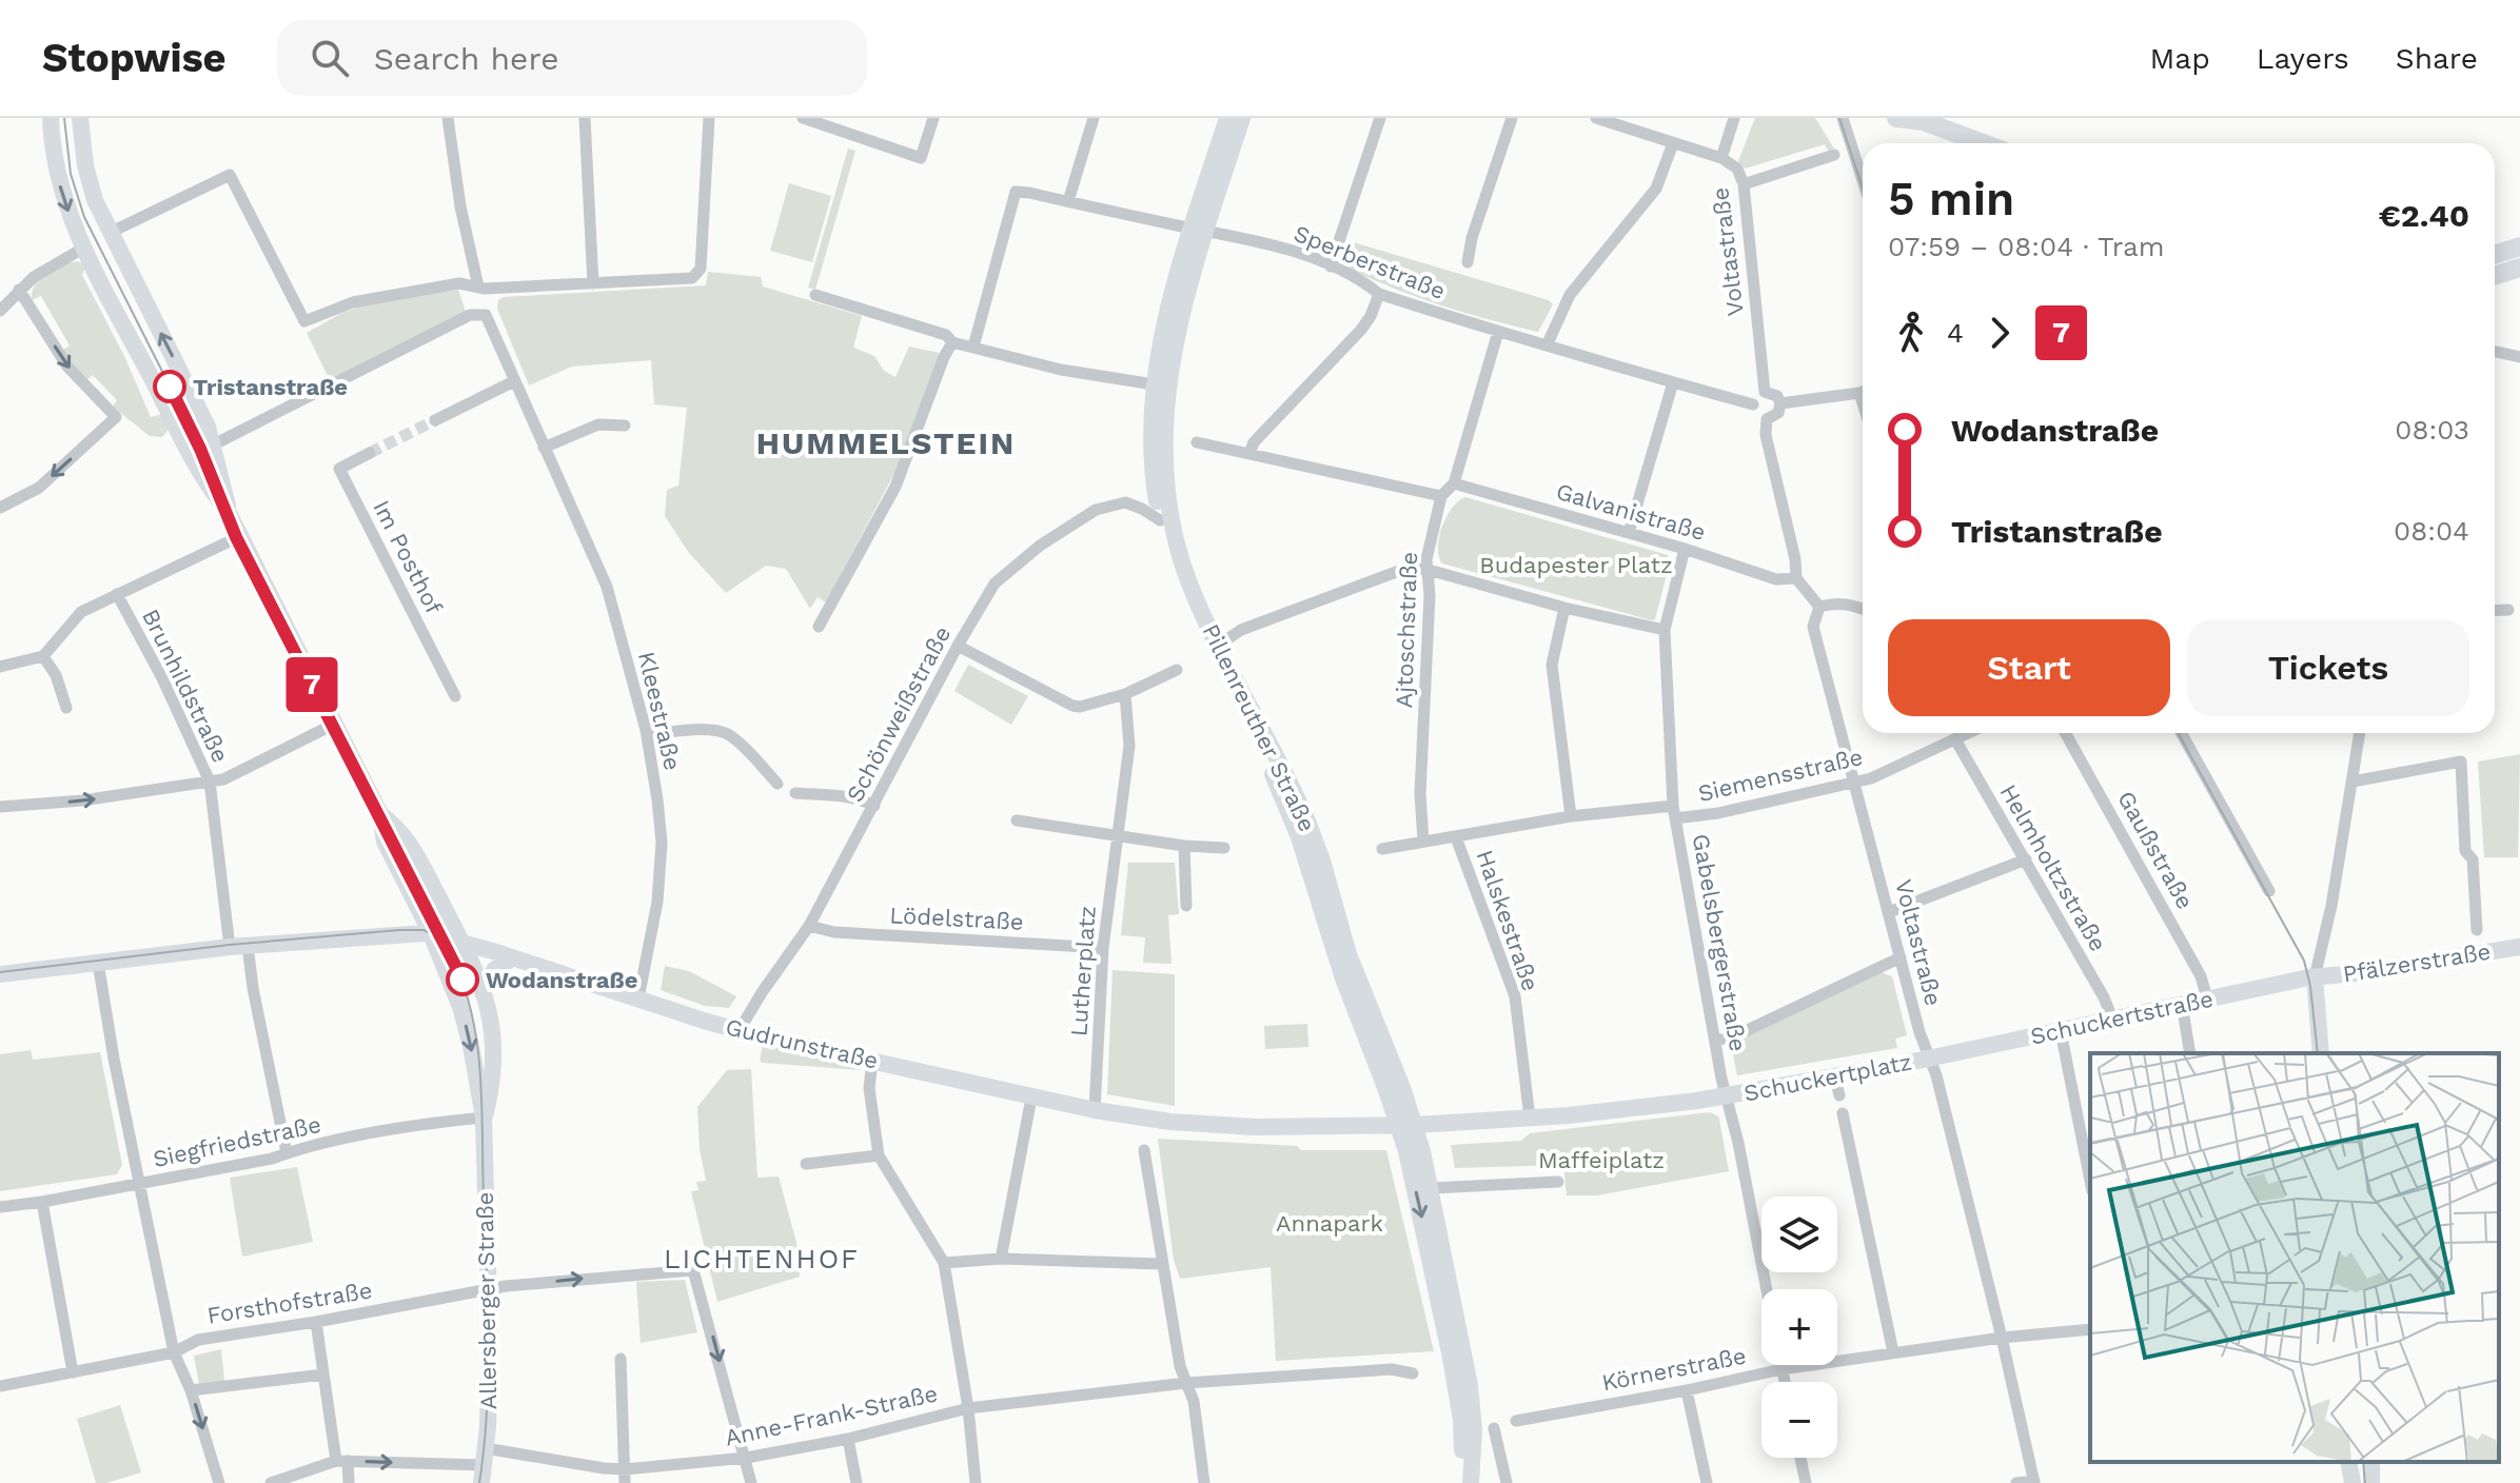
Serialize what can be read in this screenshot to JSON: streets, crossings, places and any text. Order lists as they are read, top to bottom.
{
  "streets": {
    "main road": [
      "Pillenreuther Straße",
      "Pfälzerstraße",
      "Schuckertstraße",
      "Gudrunstraße",
      "Schuckertplatz",
      "Allersberger Straße"
    ],
    "street": [
      "Voltastraße",
      "Sperberstraße",
      "Galvanistraße",
      "Im Posthof",
      "Ajtoschstraße",
      "Brunhildstraße",
      "Kleestraße",
      "Schönweißstraße",
      "Siemensstraße",
      "Gaußstraße",
      "Helmholtzstraße",
      "Lödelstraße",
      "Halskestraße",
      "Gabelsbergerstraße",
      "Lutherplatz",
      "Siegfriedstraße",
      "Forsthofstraße",
      "Körnerstraße",
      "Anne-Frank-Straße"
    ]
  },
  "crossings": [
    ["Voltastraße", "Sperberstraße"],
    ["Voltastraße", "Siemensstraße"],
    ["Voltastraße", "Schuckertstraße"],
    ["Voltastraße", "Schuckertplatz"],
    ["Voltastraße", "Körnerstraße"],
    ["Sperberstraße", "Pillenreuther Straße"],
    ["Galvanistraße", "Gabelsbergerstraße"],
    ["Ajtoschstraße", "Siemensstraße"],
    ["Brunhildstraße", "Siegfriedstraße"],
    ["Kleestraße", "Gudrunstraße"],
    ["Kleestraße", "Allersberger Straße"],
    ["Schönweißstraße", "Pillenreuther Straße"],
    ["Schönweißstraße", "Lödelstraße"],
    ["Schönweißstraße", "Gudrunstraße"],
    ["Pillenreuther Straße", "Gudrunstraße"],
    ["Siemensstraße", "Helmholtzstraße"],
    ["Siemensstraße", "Halskestraße"],
    ["Siemensstraße", "Gabelsbergerstraße"],
    ["Gaußstraße", "Schuckertstraße"],
    ["Helmholtzstraße", "Schuckertstraße"],
    ["Lödelstraße", "Lutherplatz"],
    ["Gabelsbergerstraße", "Schuckertplatz"],
    ["Pfälzerstraße", "Schuckertstraße"],
    ["Lutherplatz", "Gudrunstraße"],
    ["Schuckertstraße", "Schuckertplatz"],
    ["Gudrunstraße", "Allersberger Straße"],
    ["Siegfriedstraße", "Allersberger Straße"],
    ["Allersberger Straße", "Forsthofstraße"],
    ["Allersberger Straße", "Anne-Frank-Straße"],
    ["Forsthofstraße", "Anne-Frank-Straße"]
  ],
  "districts": ["HUMMELSTEIN", "LICHTENHOF"],
  "parks": ["Budapester Platz", "Maffeiplatz", "Annapark"],
  "places": ["Tristanstraße", "Wodanstraße"],
  "lines": ["tram line 7"],
  "page": {
    "header": "Stopwise",
    "search": "Search here",
    "nav": ["Map", "Layers", "Share"],
    "on_map": "7",
    "heading": ["5 min", "07:59 – 08:04 · Tram", "€2.40"],
    "legs": ["4", "7"],
    "list": [
      {
        "name": "Wodanstraße",
        "value": "08:03"
      },
      {
        "name": "Tristanstraße",
        "value": "08:04"
      }
    ],
    "buttons": ["Start", "Tickets"],
    "map_buttons": ["+", "−"]
  }
}
